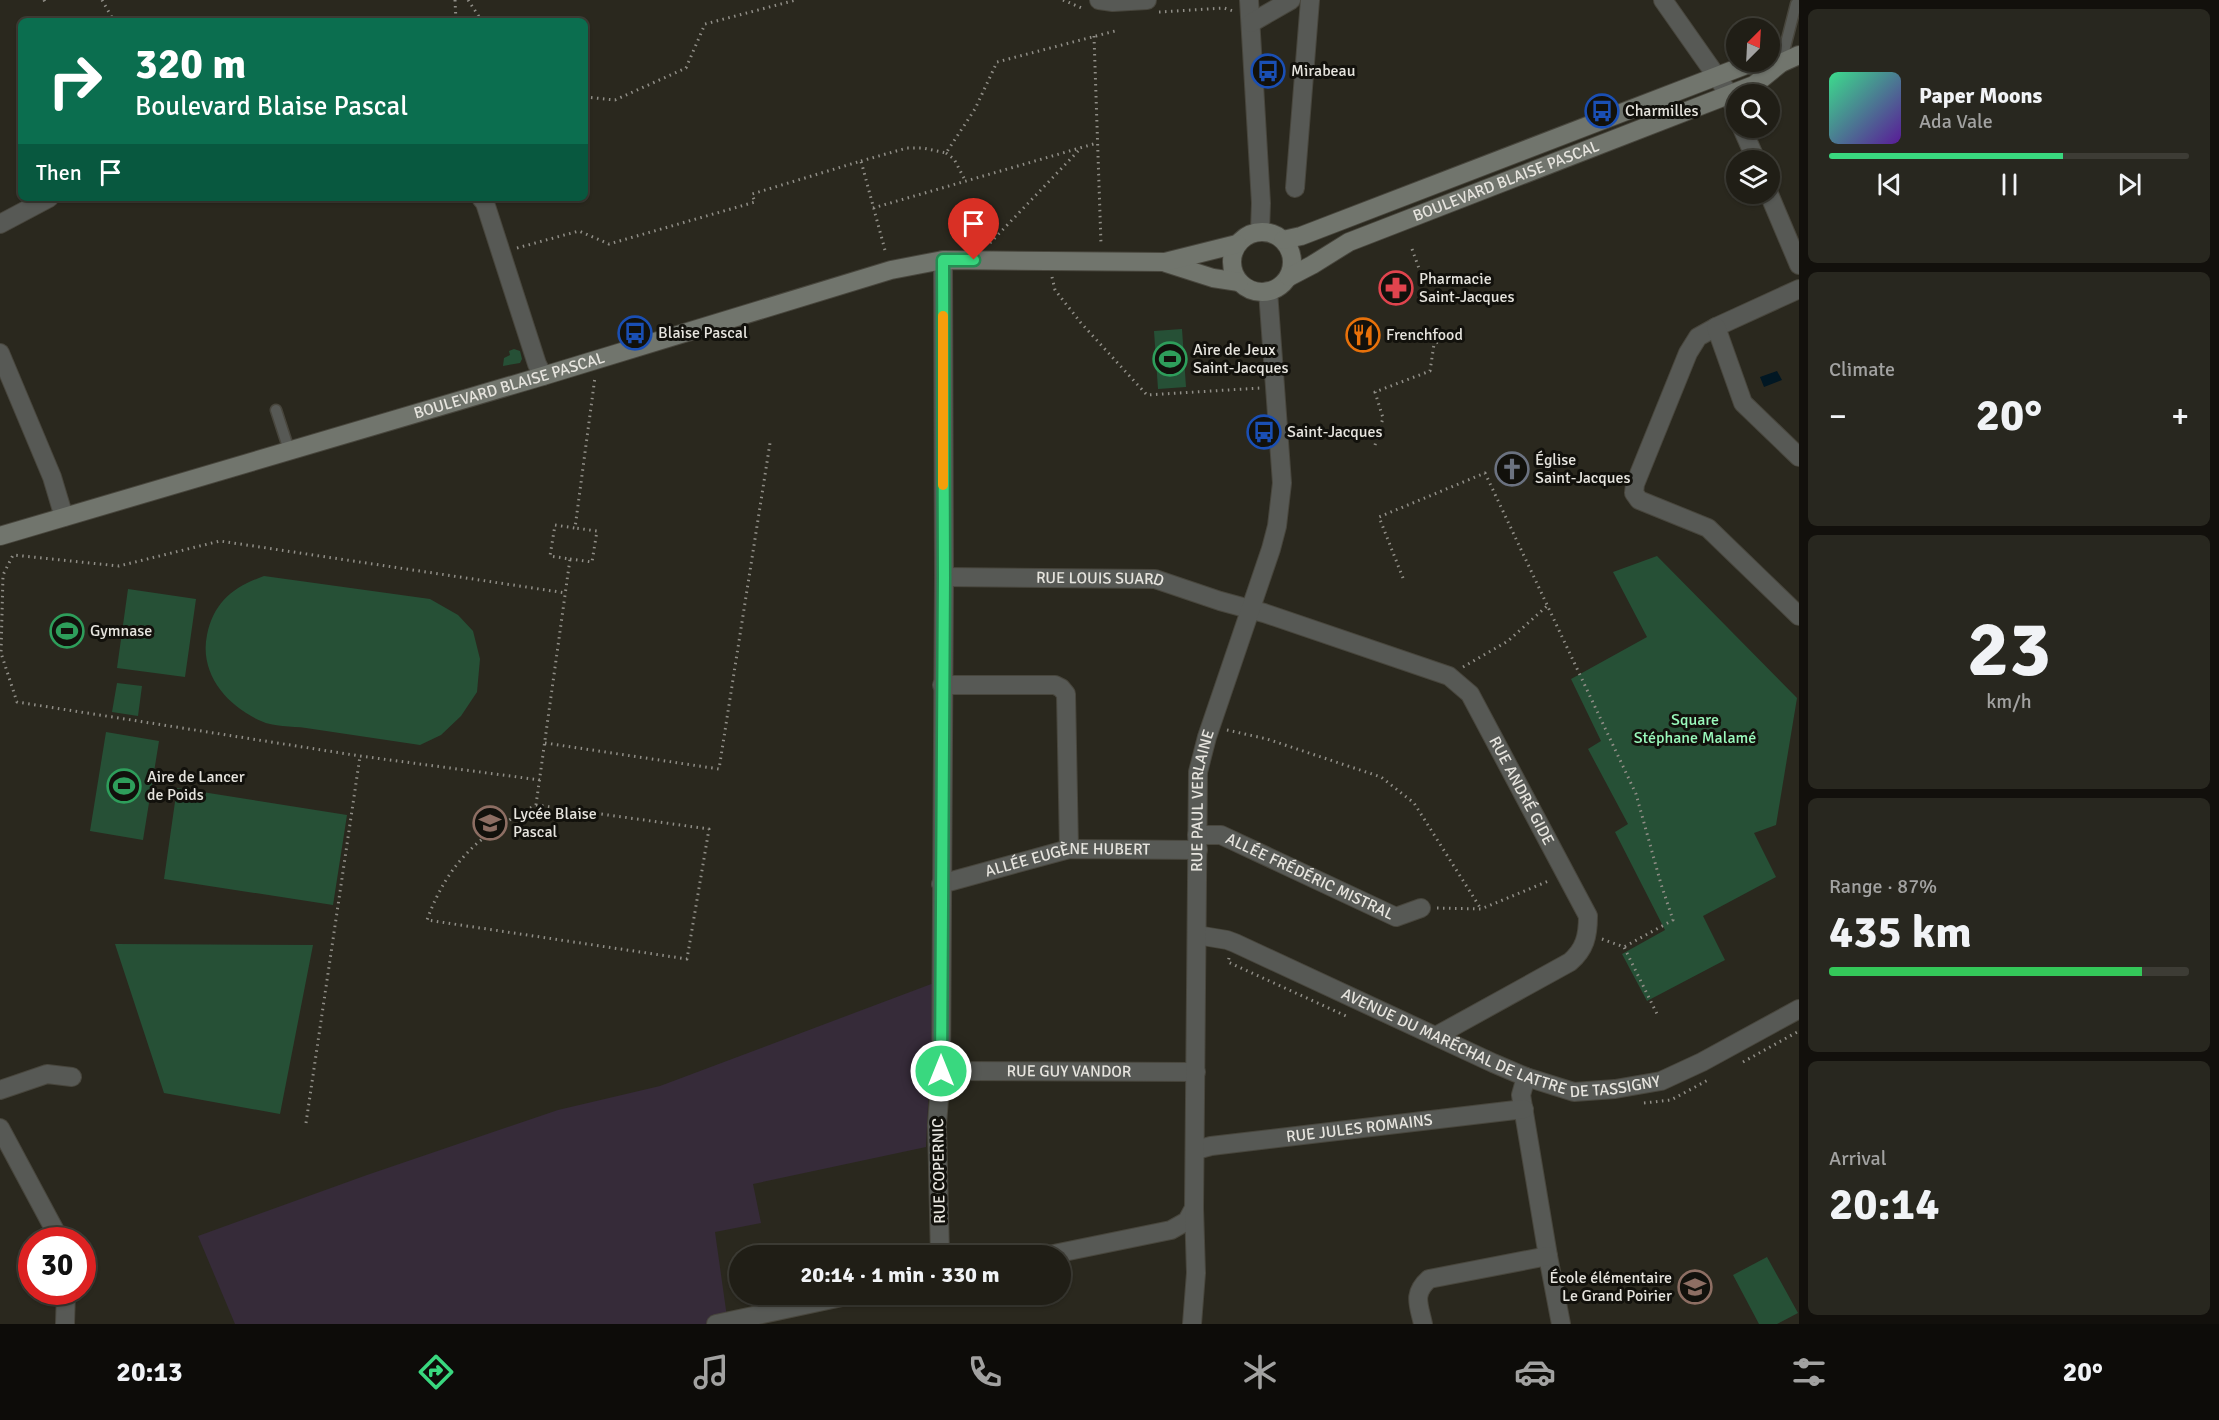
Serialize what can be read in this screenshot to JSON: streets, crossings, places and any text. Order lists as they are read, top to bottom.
{
  "streets": {
    "street": [
      "BOULEVARD BLAISE PASCAL",
      "RUE LOUIS SUARD",
      "RUE ANDRÉ GIDE",
      "RUE PAUL VERLAINE",
      "ALLÉE EUGÈNE HUBERT",
      "ALLÉE FRÉDÉRIC MISTRAL",
      "AVENUE DU MARÉCHAL DE LATTRE DE TASSIGNY",
      "RUE GUY VANDOR",
      "RUE JULES ROMAINS",
      "RUE COPERNIC"
    ]
  },
  "crossings": [
    ["BOULEVARD BLAISE PASCAL", "RUE PAUL VERLAINE"],
    ["BOULEVARD BLAISE PASCAL", "RUE COPERNIC"],
    ["RUE LOUIS SUARD", "RUE ANDRÉ GIDE"],
    ["RUE LOUIS SUARD", "RUE PAUL VERLAINE"],
    ["RUE LOUIS SUARD", "RUE COPERNIC"],
    ["RUE ANDRÉ GIDE", "RUE PAUL VERLAINE"],
    ["RUE PAUL VERLAINE", "ALLÉE EUGÈNE HUBERT"],
    ["RUE PAUL VERLAINE", "ALLÉE FRÉDÉRIC MISTRAL"],
    ["RUE PAUL VERLAINE", "AVENUE DU MARÉCHAL DE LATTRE DE TASSIGNY"],
    ["RUE PAUL VERLAINE", "RUE GUY VANDOR"],
    ["RUE PAUL VERLAINE", "RUE JULES ROMAINS"],
    ["ALLÉE EUGÈNE HUBERT", "ALLÉE FRÉDÉRIC MISTRAL"],
    ["ALLÉE EUGÈNE HUBERT", "RUE COPERNIC"],
    ["RUE GUY VANDOR", "RUE COPERNIC"]
  ],
  "parks": ["Square Stéphane Malamé"],
  "places": {
    "bus stop": [
      "Mirabeau",
      "Charmilles",
      "Blaise Pascal",
      "Saint-Jacques"
    ],
    "pharmacy": ["Pharmacie Saint-Jacques"],
    "restaurant": ["Frenchfood"],
    "sports": ["Aire de Jeux Saint-Jacques", "Gymnase", "Aire de Lancer de Poids"],
    "church": ["Église Saint-Jacques"],
    "school or university": ["Lycée Blaise Pascal", "École élémentaire Le Grand Poirier"]
  },
  "north": "top right",
  "page": {
    "turn": ["320 m", "Boulevard Blaise Pascal"],
    "song": ["Paper Moons", "Ada Vale"],
    "then": "Then",
    "tile": [
      "Climate",
      ["23", "km/h"],
      ["Range · 87%", "435 km"],
      ["Arrival", "20:14"]
    ],
    "heat": ["−", "20°", "+"],
    "limit": "30",
    "trip": "20:14 · 1 min · 330 m",
    "tabs": ["20:13", "20°"]
  }
}
